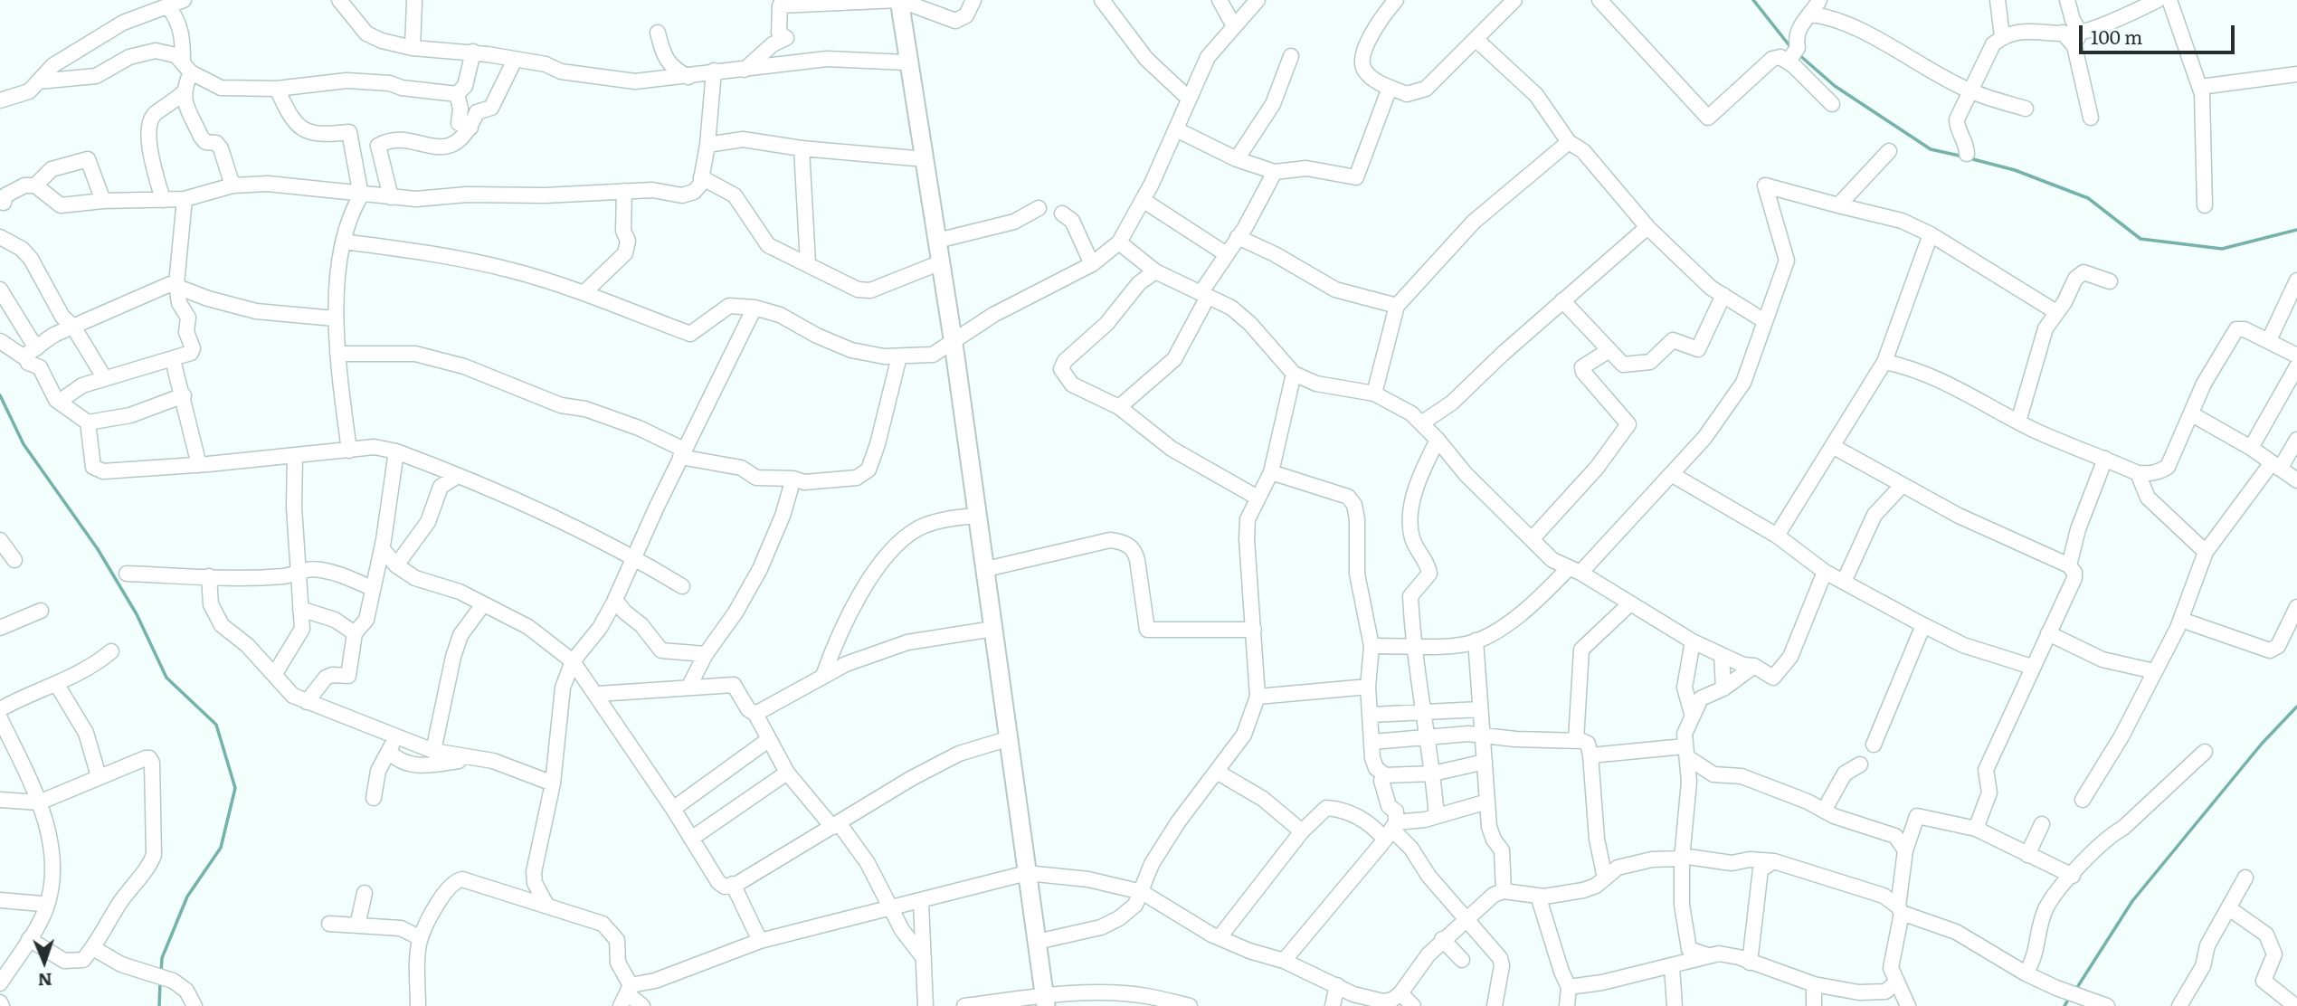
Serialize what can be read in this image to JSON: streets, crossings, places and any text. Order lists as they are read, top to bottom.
{
  "scale_bar": "100 m",
  "north": "bottom"
}
